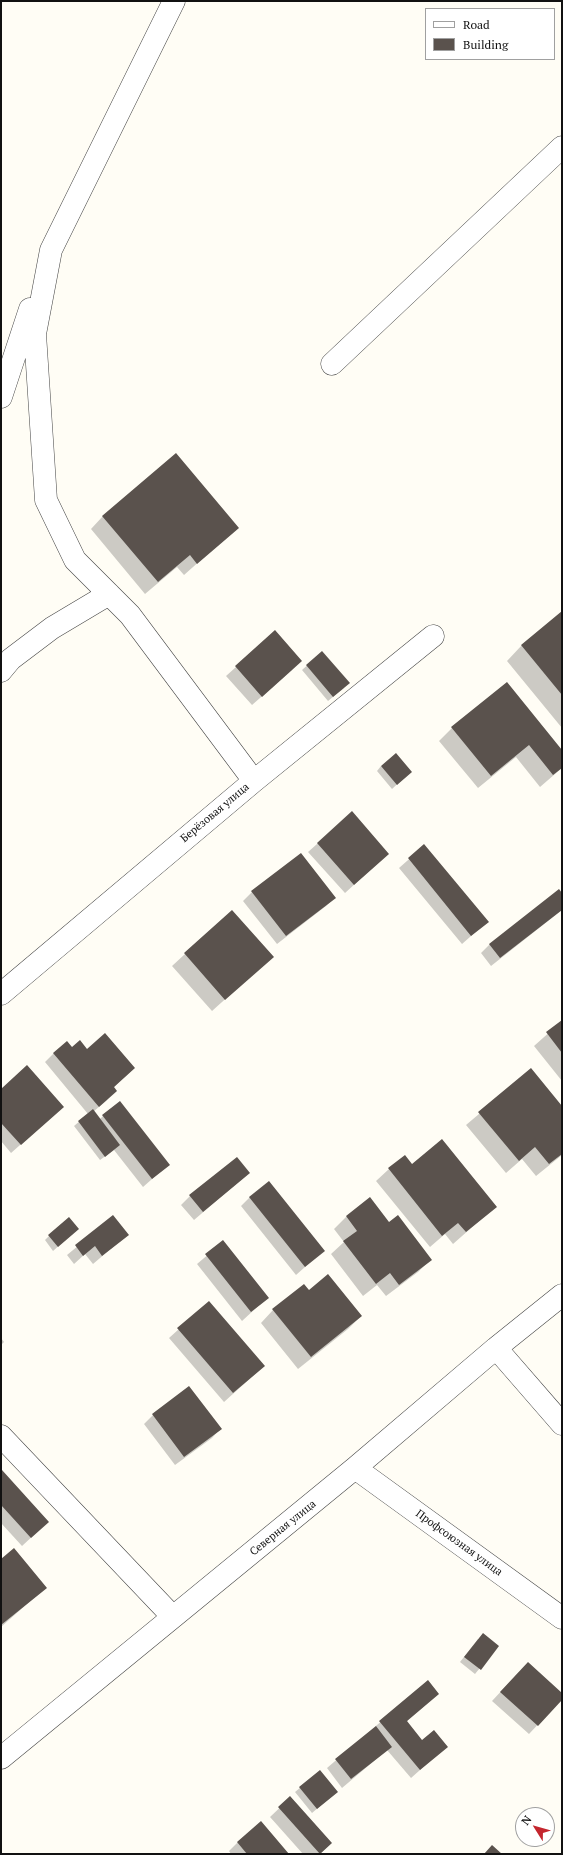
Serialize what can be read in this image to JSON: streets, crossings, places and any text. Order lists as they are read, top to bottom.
{
  "streets": {
    "street": ["Берёзовая улица", "Северная улица", "Профсоюзная улица"]
  },
  "crossings": [
    ["Северная улица", "Профсоюзная улица"]
  ],
  "legend": ["Road", "Building"],
  "north": "top left"
}
